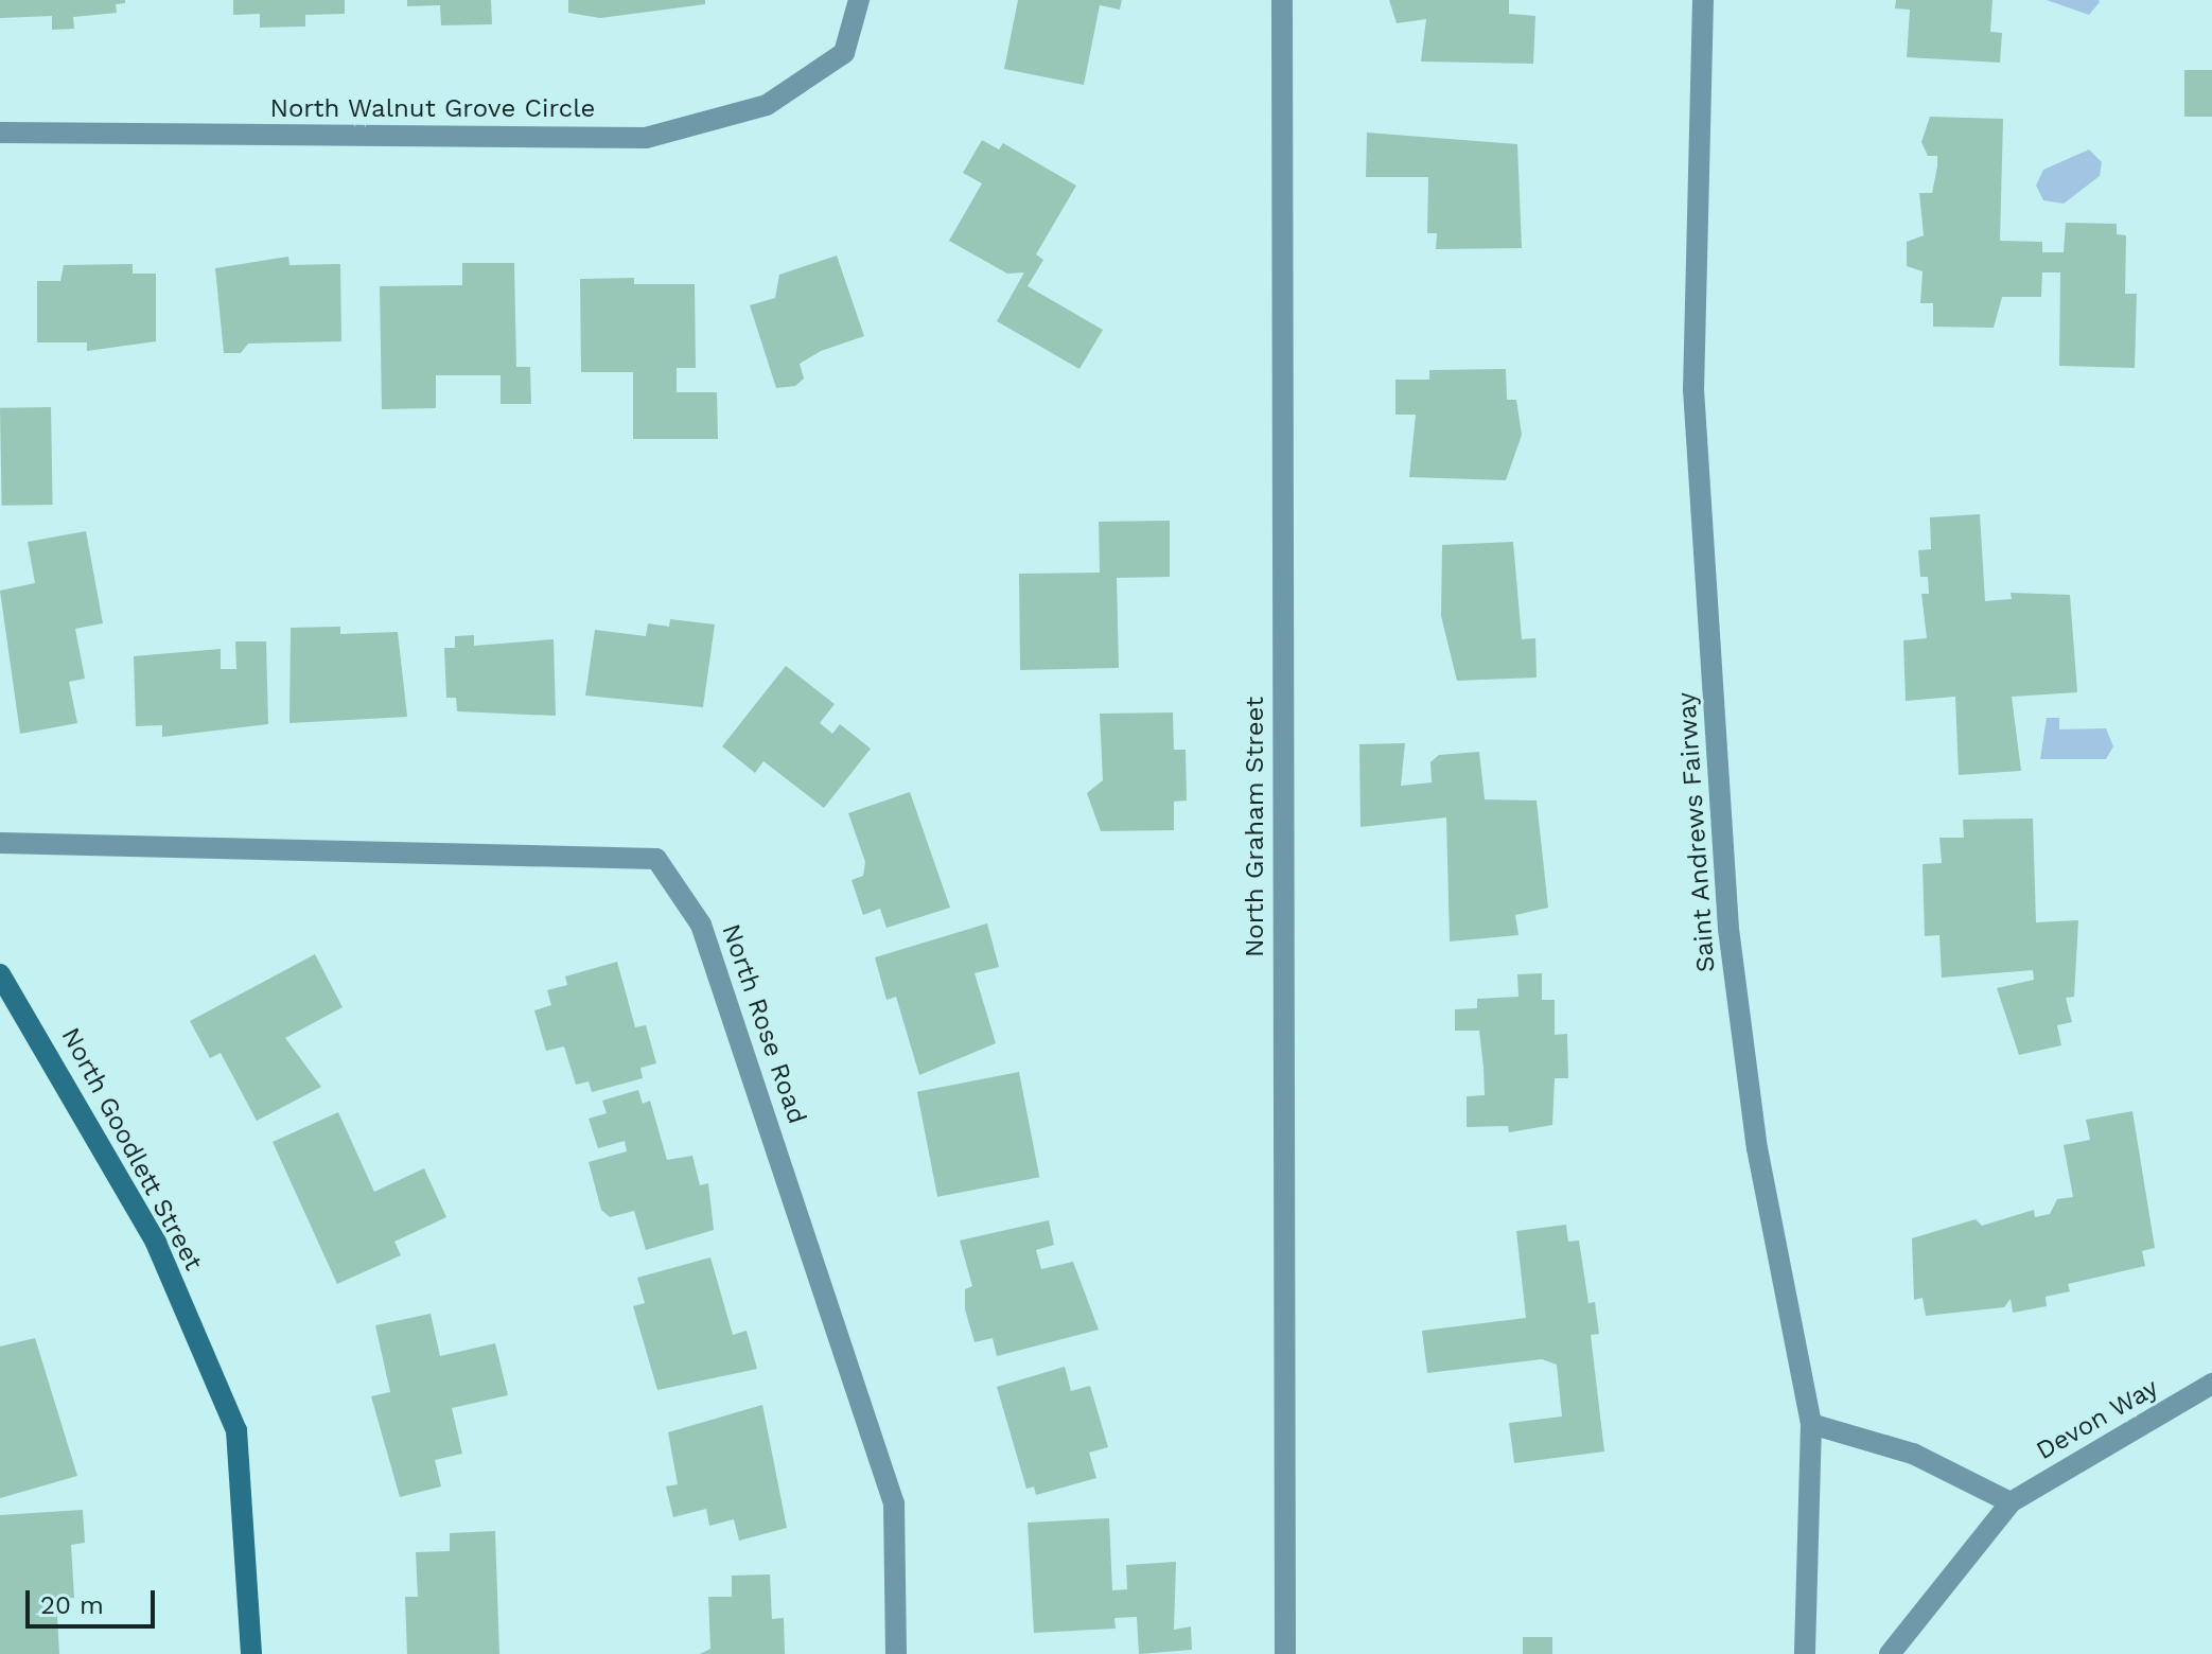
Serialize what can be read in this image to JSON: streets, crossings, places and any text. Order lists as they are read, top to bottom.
{
  "streets": {
    "main road": ["North Goodlett Street"],
    "street": [
      "North Walnut Grove Circle",
      "North Graham Street",
      "Saint Andrews Fairway",
      "North Rose Road",
      "Devon Way"
    ]
  },
  "scale_bar": "20 m"
}
